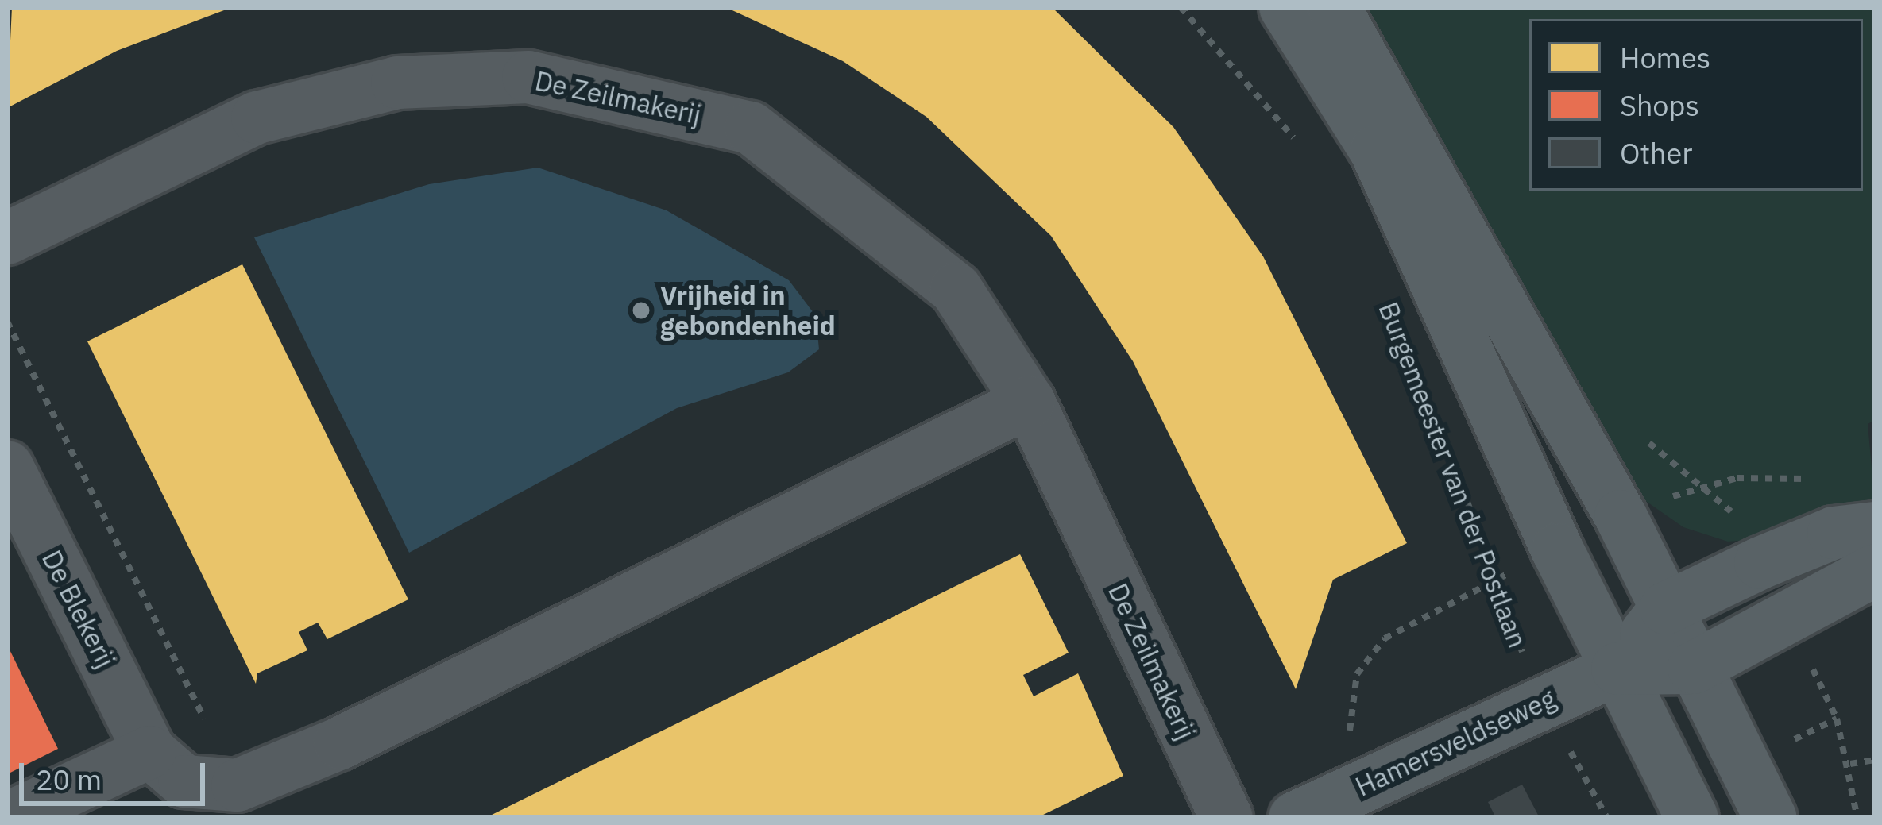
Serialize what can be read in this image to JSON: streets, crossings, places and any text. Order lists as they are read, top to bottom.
{
  "streets": {
    "street": [
      "De Zeilmakerij",
      "Burgemeester van der Postlaan",
      "De Blekerij",
      "Hamersveldseweg"
    ]
  },
  "crossings": [
    ["De Zeilmakerij", "De Blekerij"],
    ["Burgemeester van der Postlaan", "Hamersveldseweg"]
  ],
  "places": ["Vrijheid in gebondenheid"],
  "legend": ["Homes", "Shops", "Other"],
  "scale_bar": "20 m"
}
